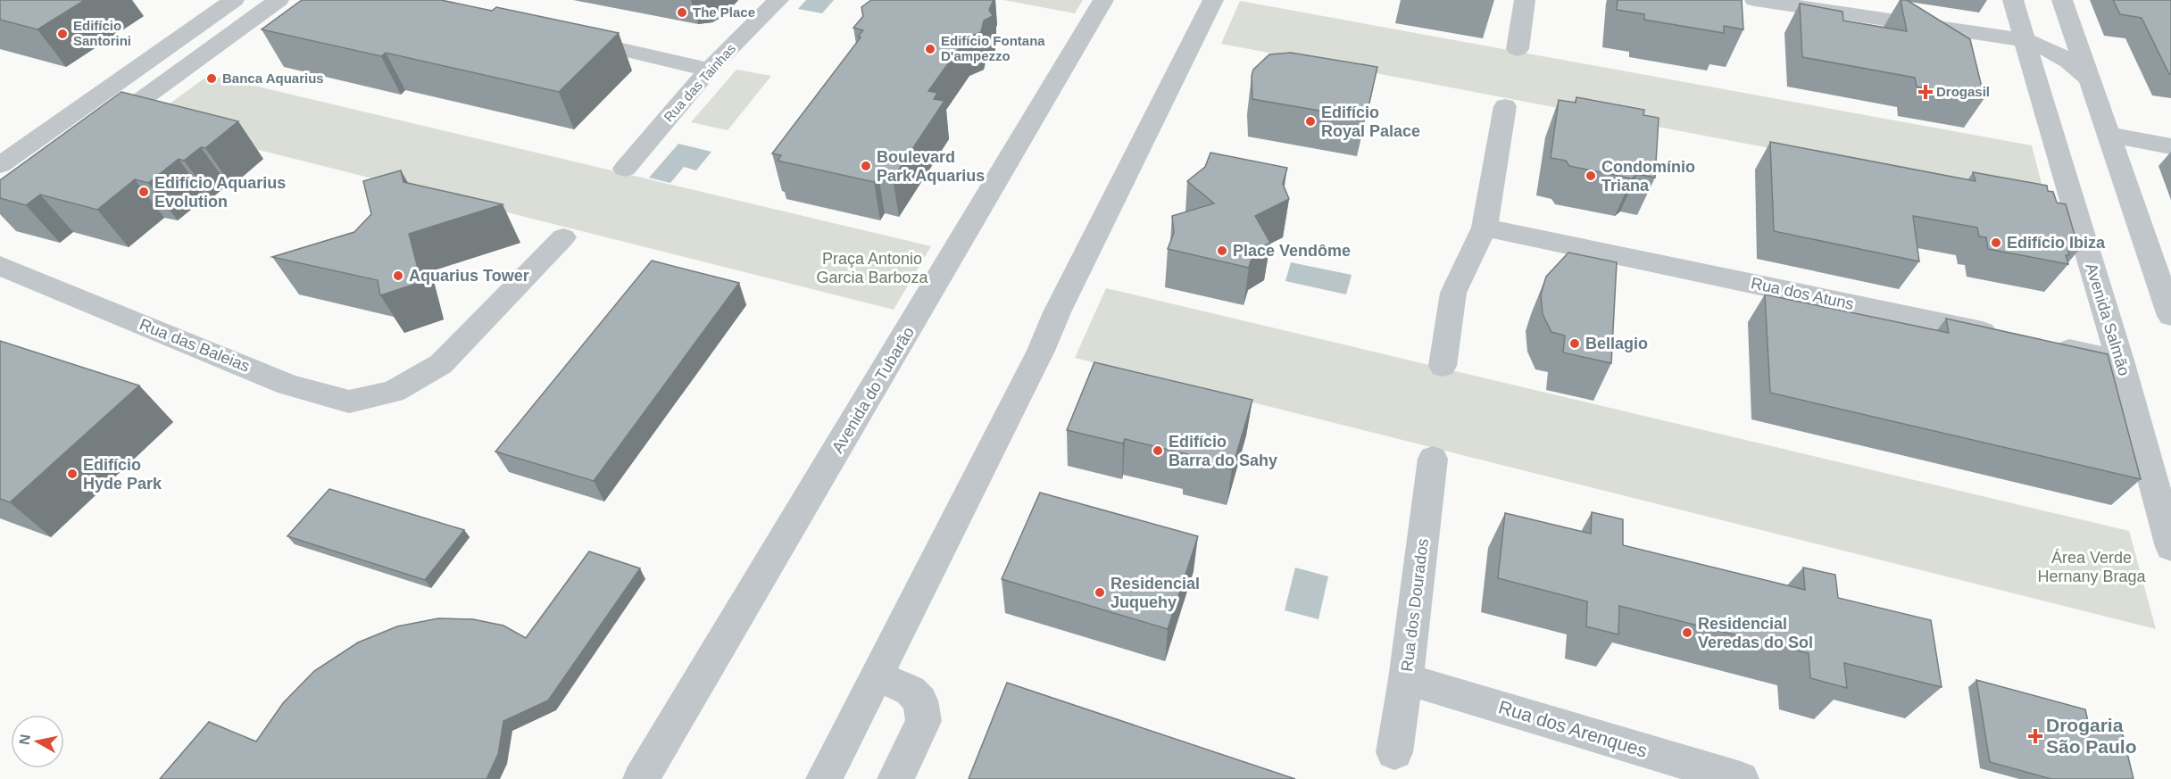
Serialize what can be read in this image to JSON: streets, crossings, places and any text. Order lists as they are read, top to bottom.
{
  "streets": {
    "street": [
      "Rua das Tainhas",
      "Rua dos Atuns",
      "Avenida Salmão",
      "Rua das Baleias",
      "Avenida do Tubarão",
      "Rua dos Dourados",
      "Rua dos Arenques"
    ]
  },
  "crossings": [
    ["Rua dos Dourados", "Rua dos Arenques"]
  ],
  "parks": ["Praça Antonio Garcia Barboza", "Área Verde Hernany Braga"],
  "places": {
    "other": [
      "The Place",
      "Edifício Santorini",
      "Edifício Fontana D'ampezzo",
      "Banca Aquarius",
      "Edifício Royal Palace",
      "Boulevard Park Aquarius",
      "Condomínio Triana",
      "Edifício Aquarius Evolution",
      "Edifício Ibiza",
      "Place Vendôme",
      "Aquarius Tower",
      "Bellagio",
      "Edifício Barra do Sahy",
      "Edifício Hyde Park",
      "Residencial Juquehy",
      "Residencial Veredas do Sol"
    ],
    "health": ["Drogasil", "Drogaria São Paulo"]
  },
  "north": "left"
}
